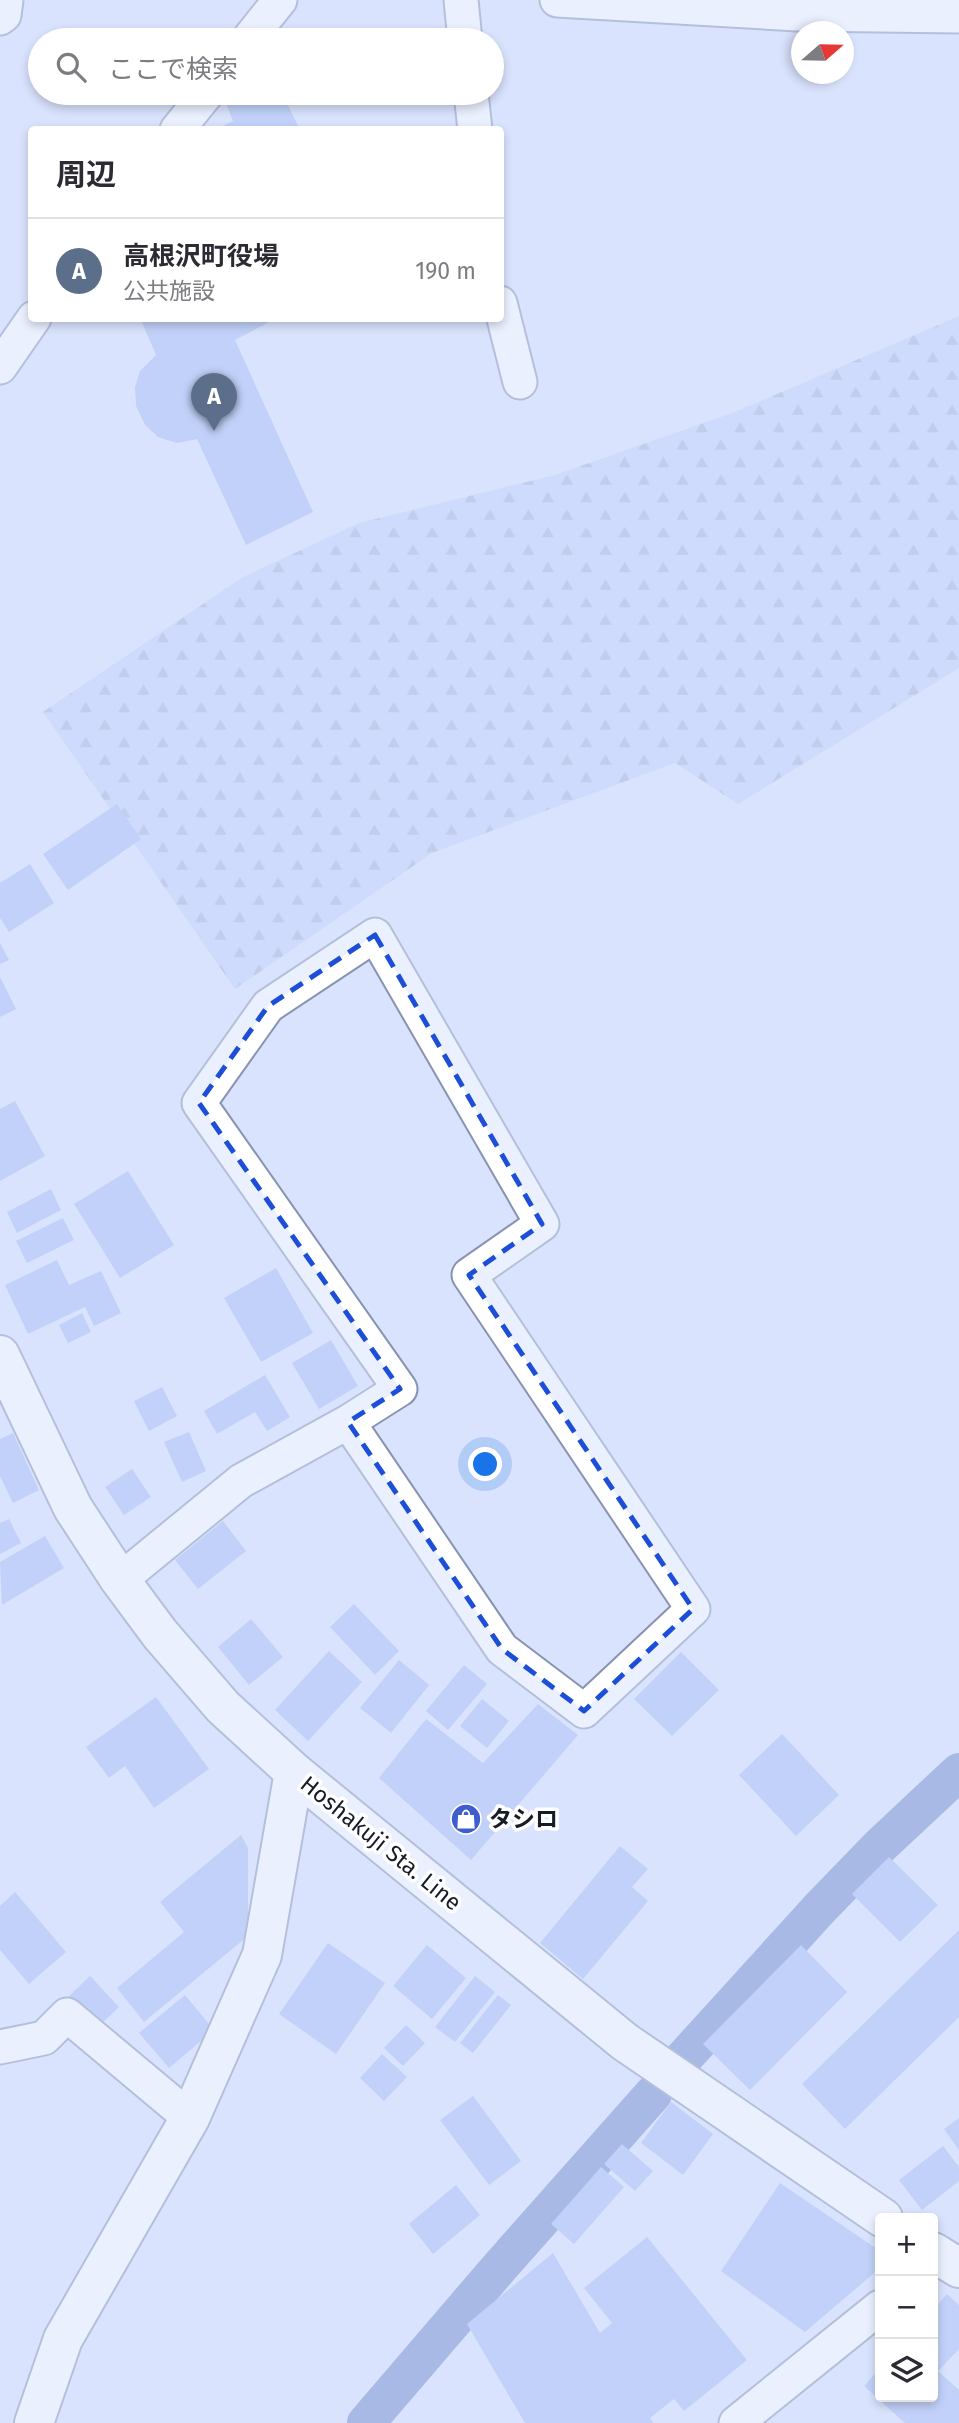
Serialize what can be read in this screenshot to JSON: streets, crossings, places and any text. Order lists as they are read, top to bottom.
{
  "streets": {
    "main road": ["Hoshakuji Sta. Line"]
  },
  "places": {
    "shop": ["タシロ"]
  },
  "north": "right",
  "page": {
    "search": "ここで検索",
    "heading": "周辺",
    "list": [
      {
        "mark": "A",
        "name": "高根沢町役場",
        "note": "公共施設",
        "value": "190 m"
      }
    ],
    "pins": "A",
    "map_buttons": ["+", "−"]
  }
}
